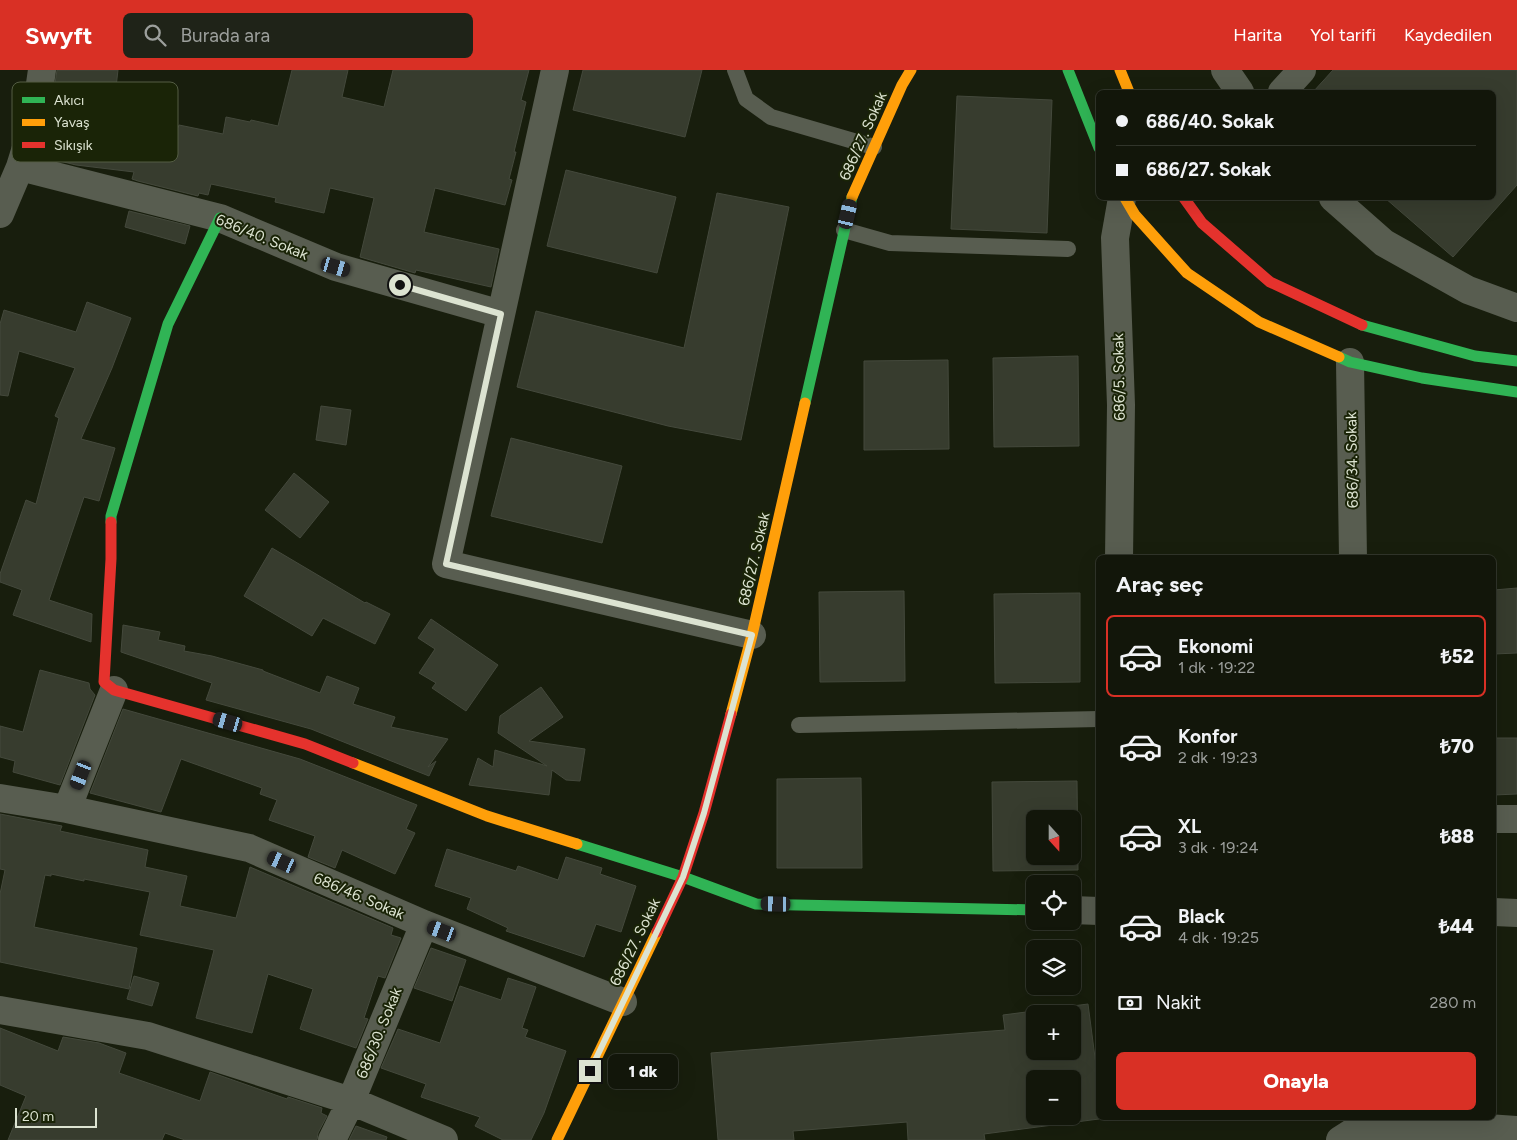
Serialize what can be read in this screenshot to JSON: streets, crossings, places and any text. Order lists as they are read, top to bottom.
{
  "streets": {
    "street": [
      "686/27. Sokak",
      "686/40. Sokak",
      "686/5. Sokak",
      "686/34. Sokak",
      "686/46. Sokak",
      "686/30. Sokak"
    ]
  },
  "crossings": [
    ["686/27. Sokak", "686/46. Sokak"],
    ["686/46. Sokak", "686/30. Sokak"]
  ],
  "legend": ["Akıcı", "Yavaş", "Sıkışık"],
  "scale_bar": "20 m",
  "north": "bottom",
  "page": {
    "header": "Swyft",
    "search": "Burada ara",
    "nav": ["Harita", "Yol tarifi", "Kaydedilen"],
    "banner": ["686/40. Sokak", "686/27. Sokak"],
    "heading": "Araç seç",
    "list": [
      {
        "name": "Ekonomi",
        "note": "1 dk · 19:22",
        "value": "₺52"
      },
      {
        "name": "Konfor",
        "note": "2 dk · 19:23",
        "value": "₺70"
      },
      {
        "name": "XL",
        "note": "3 dk · 19:24",
        "value": "₺88"
      },
      {
        "name": "Black",
        "note": "4 dk · 19:25",
        "value": "₺44"
      }
    ],
    "map_buttons": ["+", "−"],
    "pay": ["Nakit", "280 m"],
    "buttons": "Onayla",
    "bubble": "1 dk",
    "scale": "20 m"
  }
}
